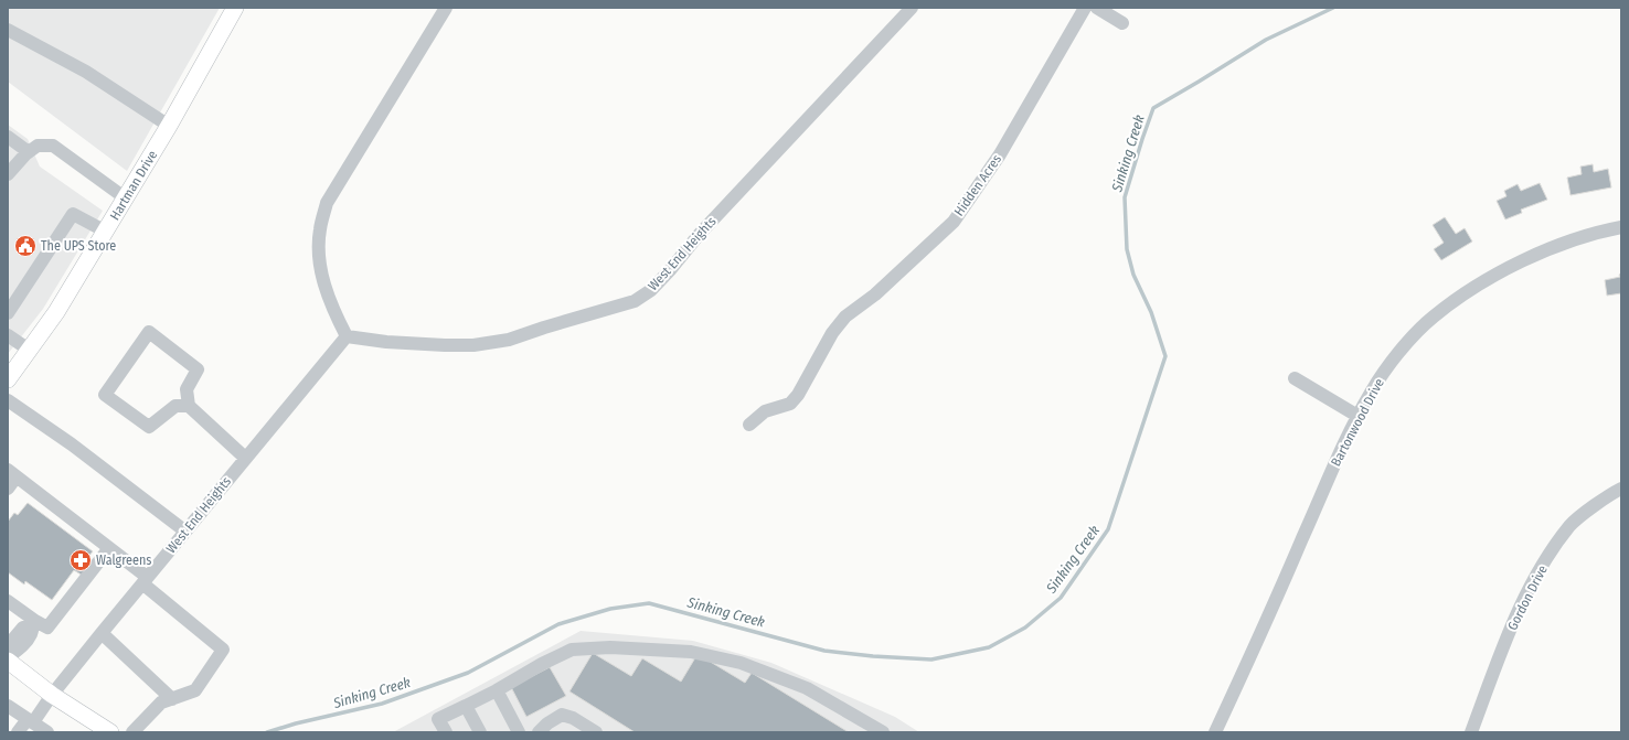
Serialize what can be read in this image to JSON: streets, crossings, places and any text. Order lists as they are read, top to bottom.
{
  "streets": {
    "main road": ["Hartman Drive"],
    "street": [
      "Hidden Acres",
      "West End Heights",
      "Bartonwood Drive",
      "Gordon Drive"
    ]
  },
  "water": ["Sinking Creek"],
  "places": {
    "public building": ["The UPS Store"],
    "pharmacy": ["Walgreens"]
  }
}
